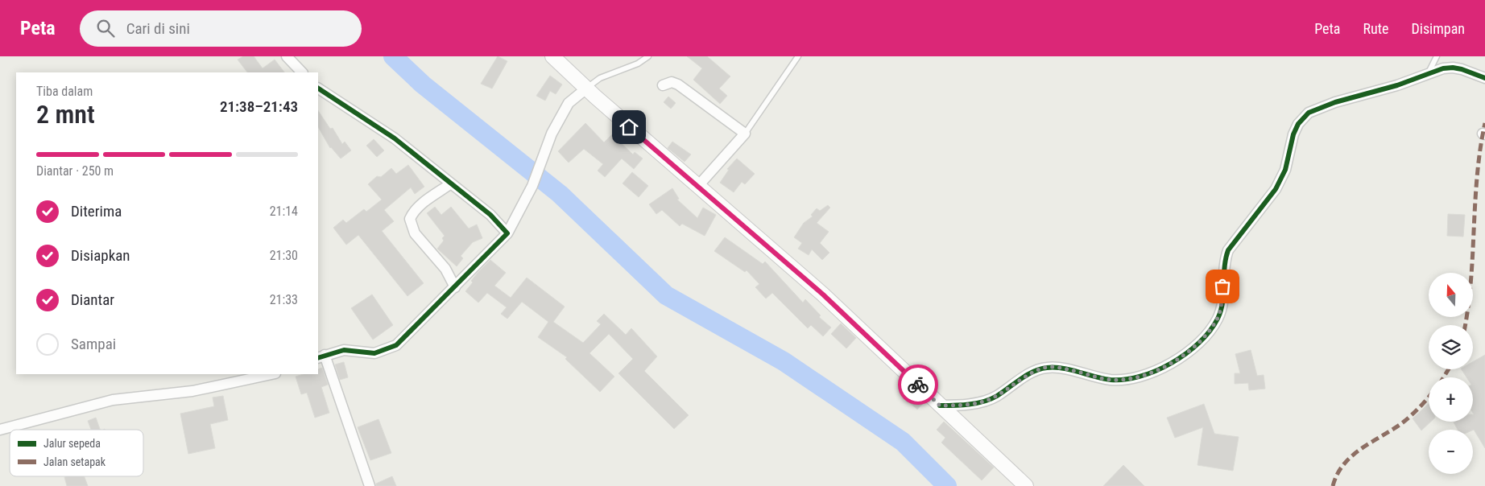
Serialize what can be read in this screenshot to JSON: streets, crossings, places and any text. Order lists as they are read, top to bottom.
{
  "legend": ["Jalur sepeda", "Jalan setapak"],
  "north": "top",
  "page": {
    "header": "Peta",
    "search": "Cari di sini",
    "nav": ["Peta", "Rute", "Disimpan"],
    "heading": ["2 mnt", "Tiba dalam", "21:38–21:43"],
    "bar": "Diantar · 250 m",
    "list": [
      ["Diterima", "21:14"],
      ["Disiapkan", "21:30"],
      ["Diantar", "21:33"],
      "Sampai"
    ],
    "map_buttons": ["+", "−"]
  }
}
